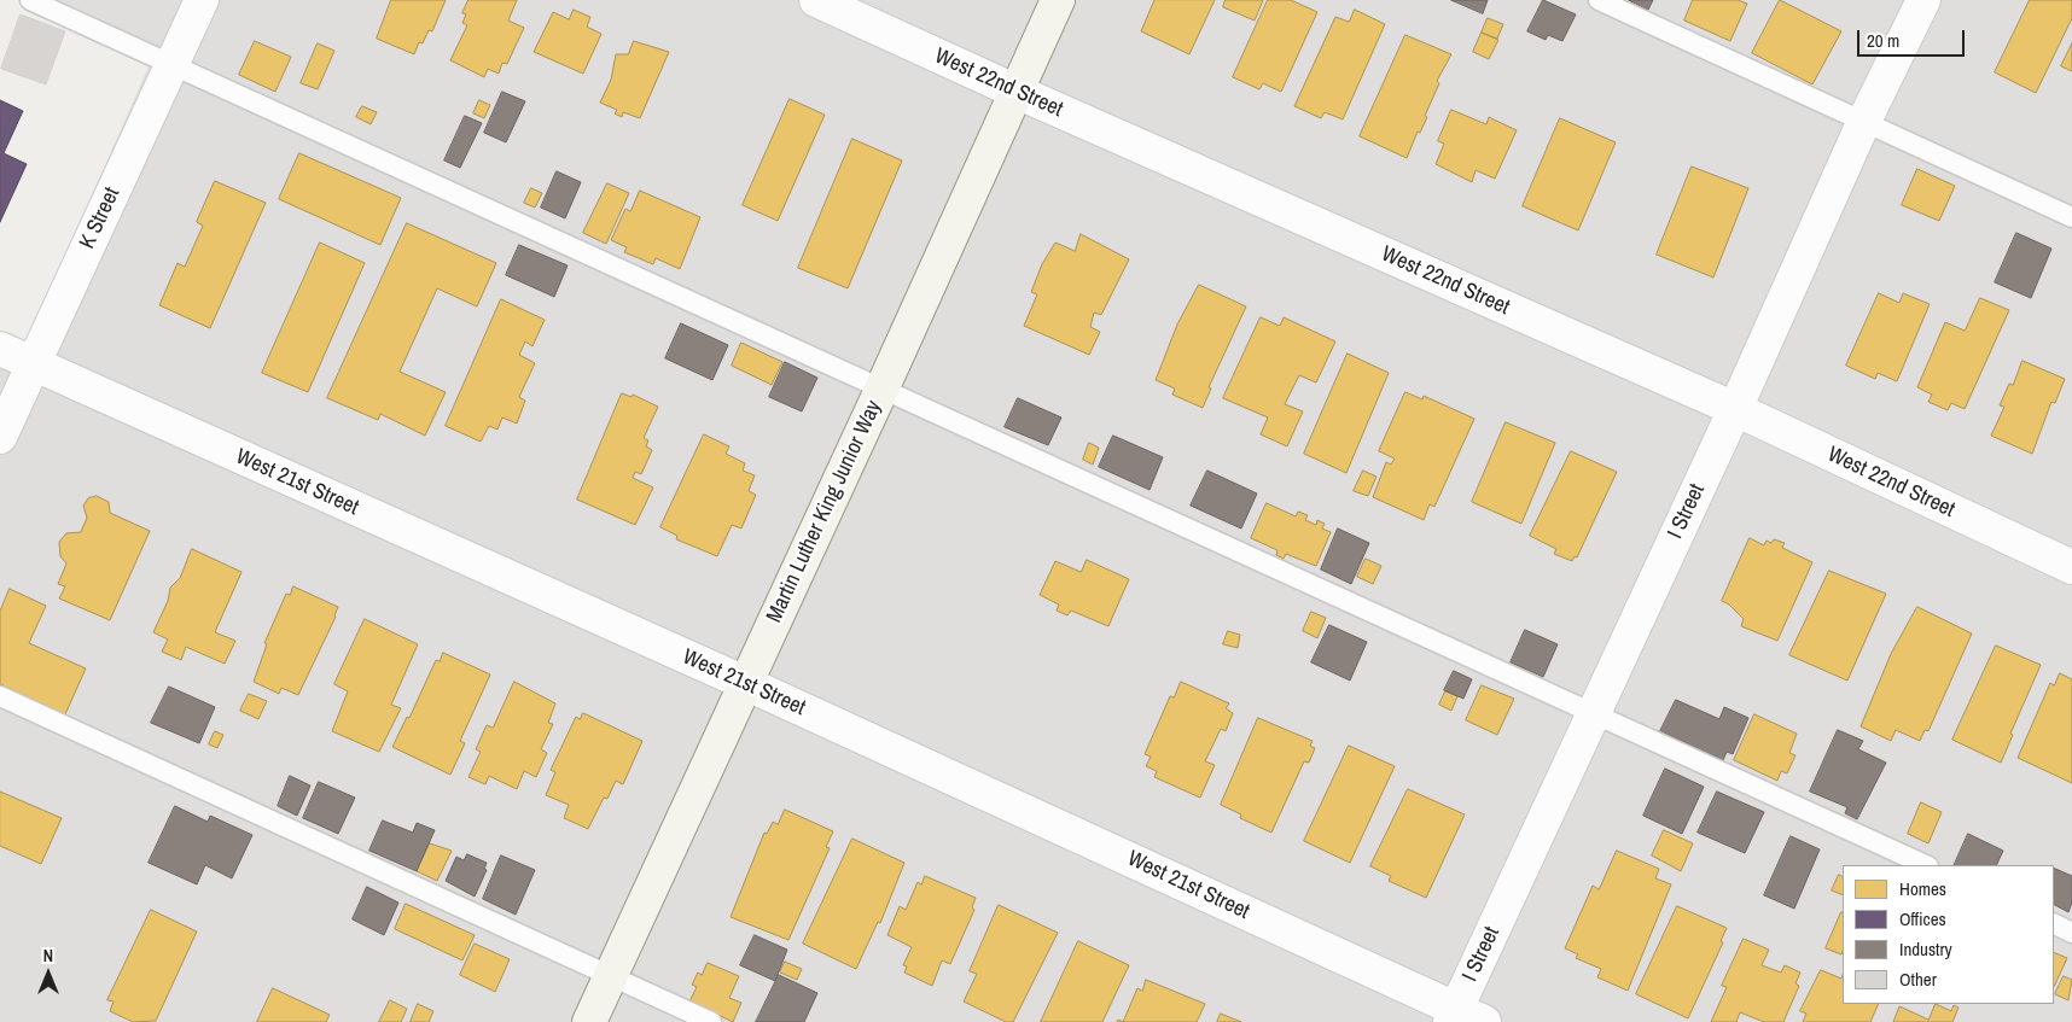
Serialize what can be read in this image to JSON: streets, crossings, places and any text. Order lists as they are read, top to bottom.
{
  "streets": {
    "main road": ["Martin Luther King Junior Way"],
    "street": [
      "West 22nd Street",
      "K Street",
      "West 21st Street",
      "I Street"
    ]
  },
  "crossings": [
    ["West 22nd Street", "Martin Luther King Junior Way"],
    ["West 22nd Street", "I Street"],
    ["K Street", "West 21st Street"],
    ["West 21st Street", "Martin Luther King Junior Way"],
    ["West 21st Street", "I Street"]
  ],
  "legend": [
    "Homes",
    "Offices",
    "Industry",
    "Other"
  ],
  "scale_bar": "20 m",
  "north": "top"
}
